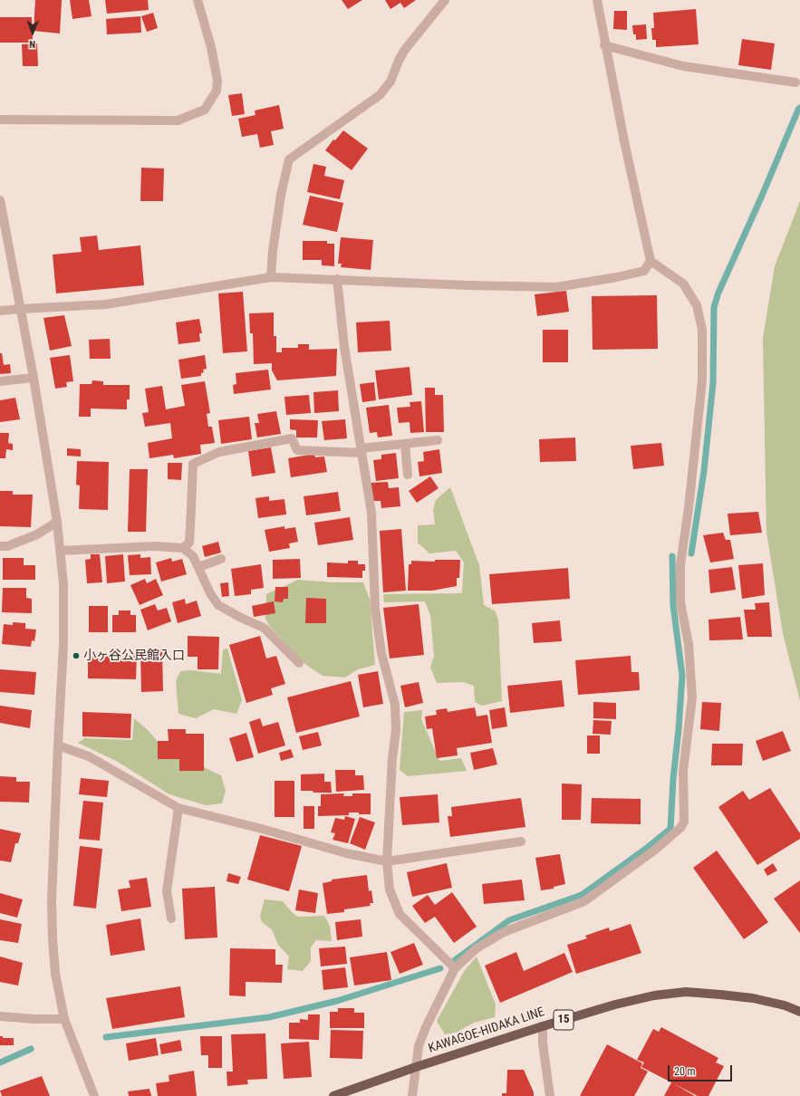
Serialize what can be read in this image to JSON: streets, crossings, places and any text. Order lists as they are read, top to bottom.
{
  "streets": {
    "main road": ["15", "KAWAGOE-HIDAKA LINE"]
  },
  "places": ["小ヶ谷公民館入口"],
  "scale_bar": "20 m",
  "north": "bottom"
}
